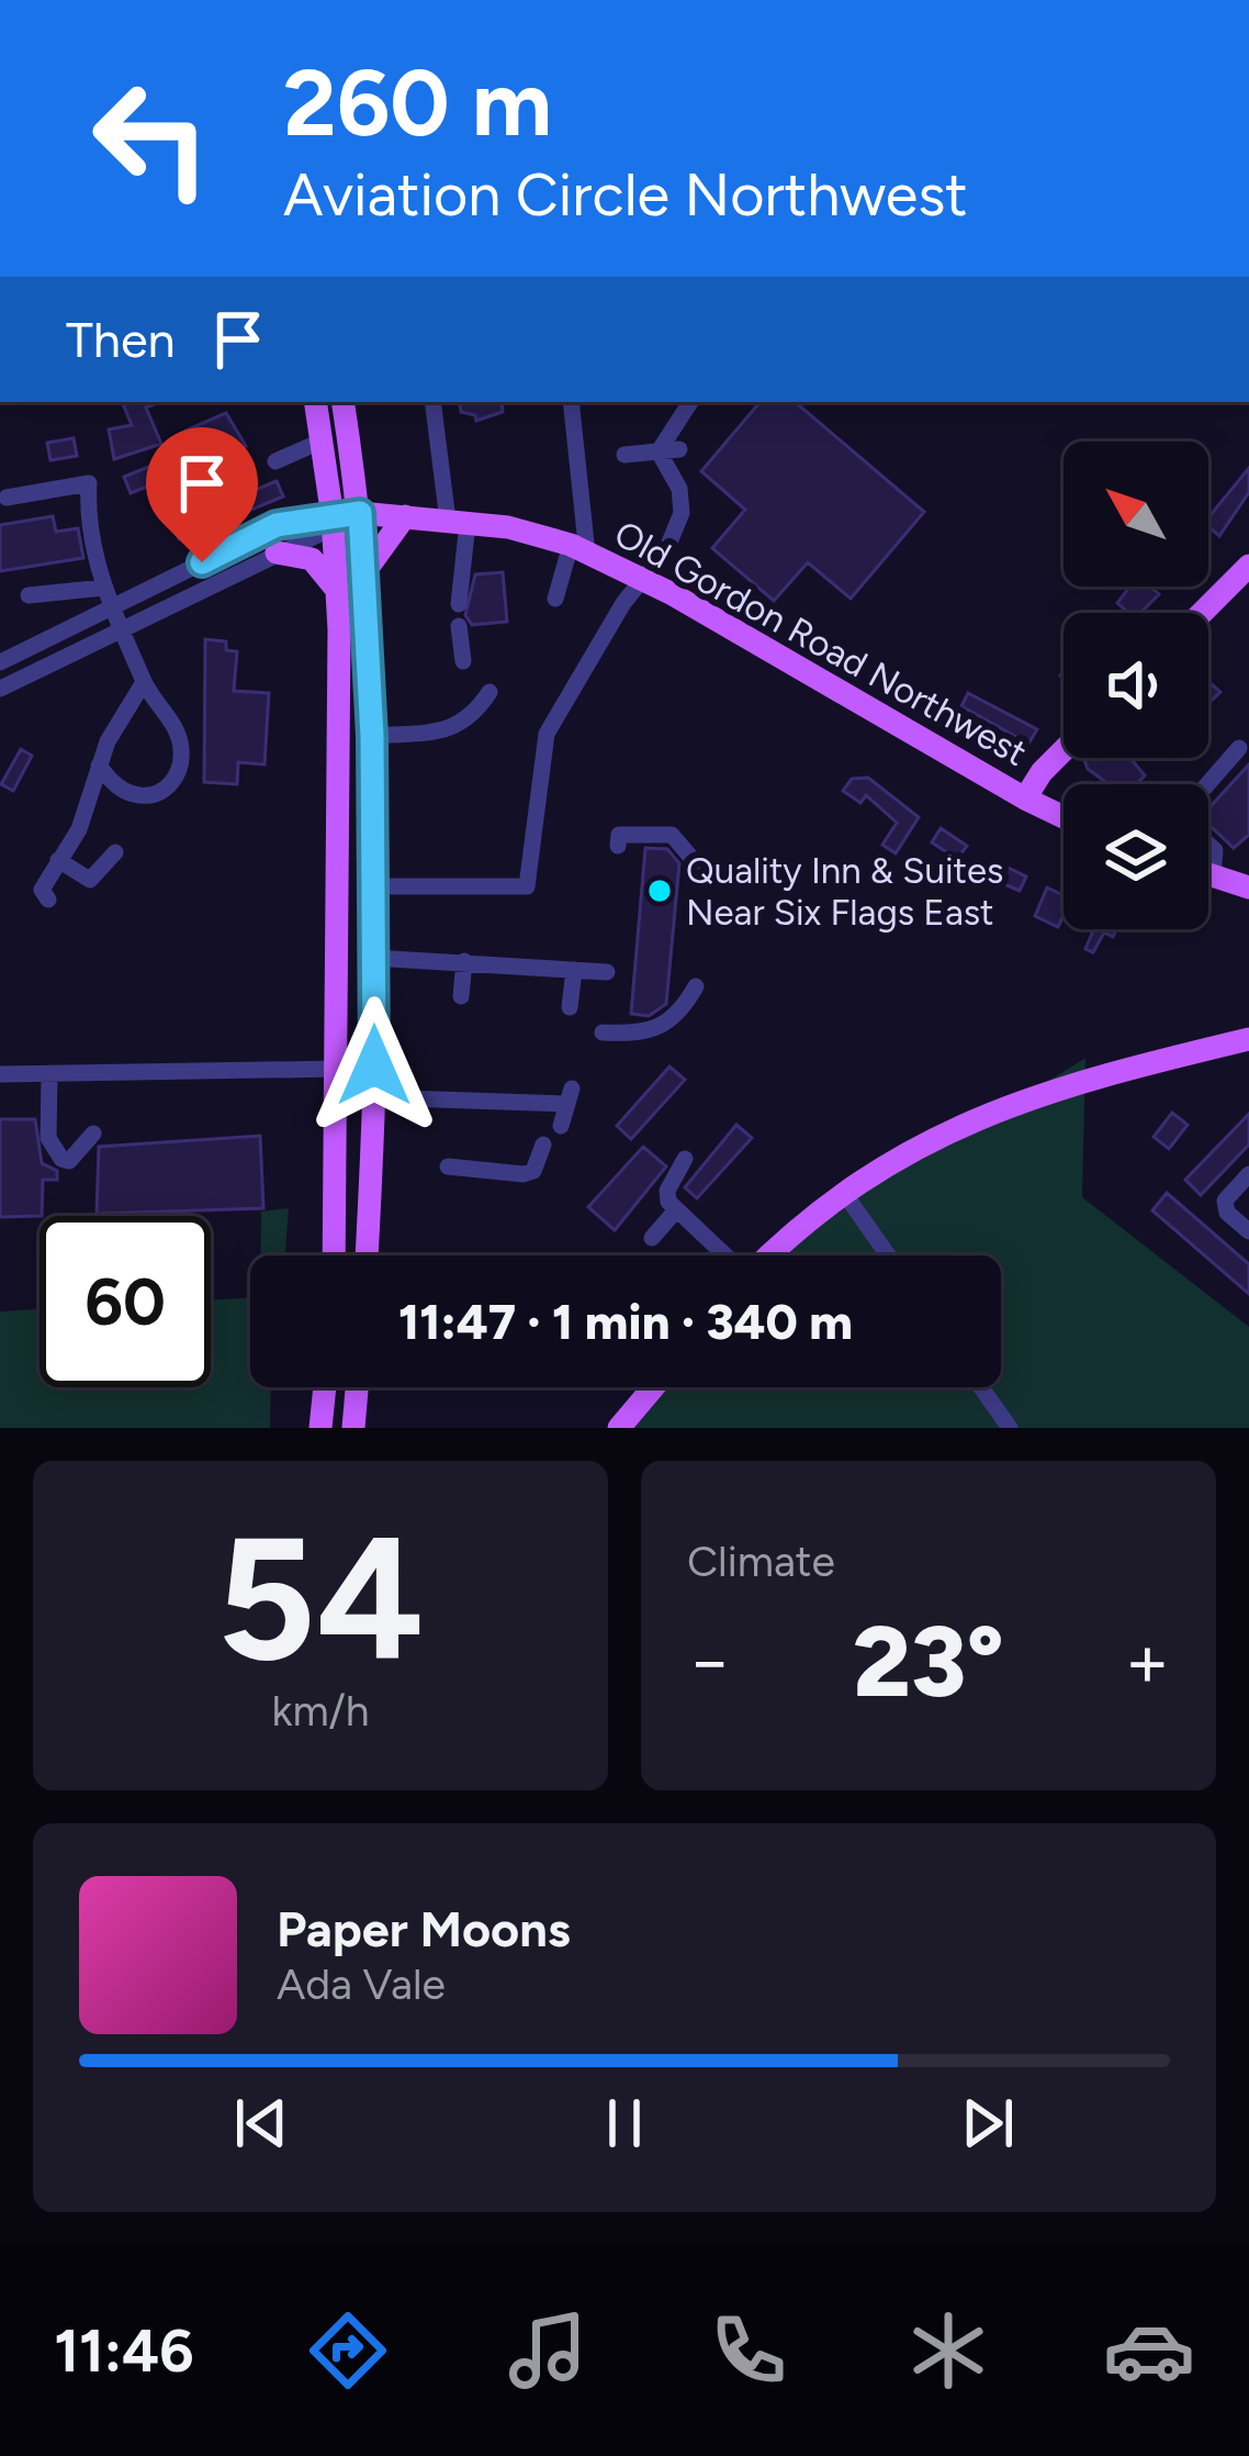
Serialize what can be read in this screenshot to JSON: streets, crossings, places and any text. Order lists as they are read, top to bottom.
{
  "streets": {
    "main road": ["Old Gordon Road Northwest"]
  },
  "places": ["Quality Inn & Suites Near Six Flags East"],
  "north": "top left",
  "page": {
    "turn": ["260 m", "Aviation Circle Northwest"],
    "then": "Then",
    "limit": "60",
    "trip": "11:47 · 1 min · 340 m",
    "tile": [
      ["54", "km/h"],
      "Climate"
    ],
    "heat": ["−", "23°", "+"],
    "song": ["Paper Moons", "Ada Vale"],
    "tabs": "11:46"
  }
}
